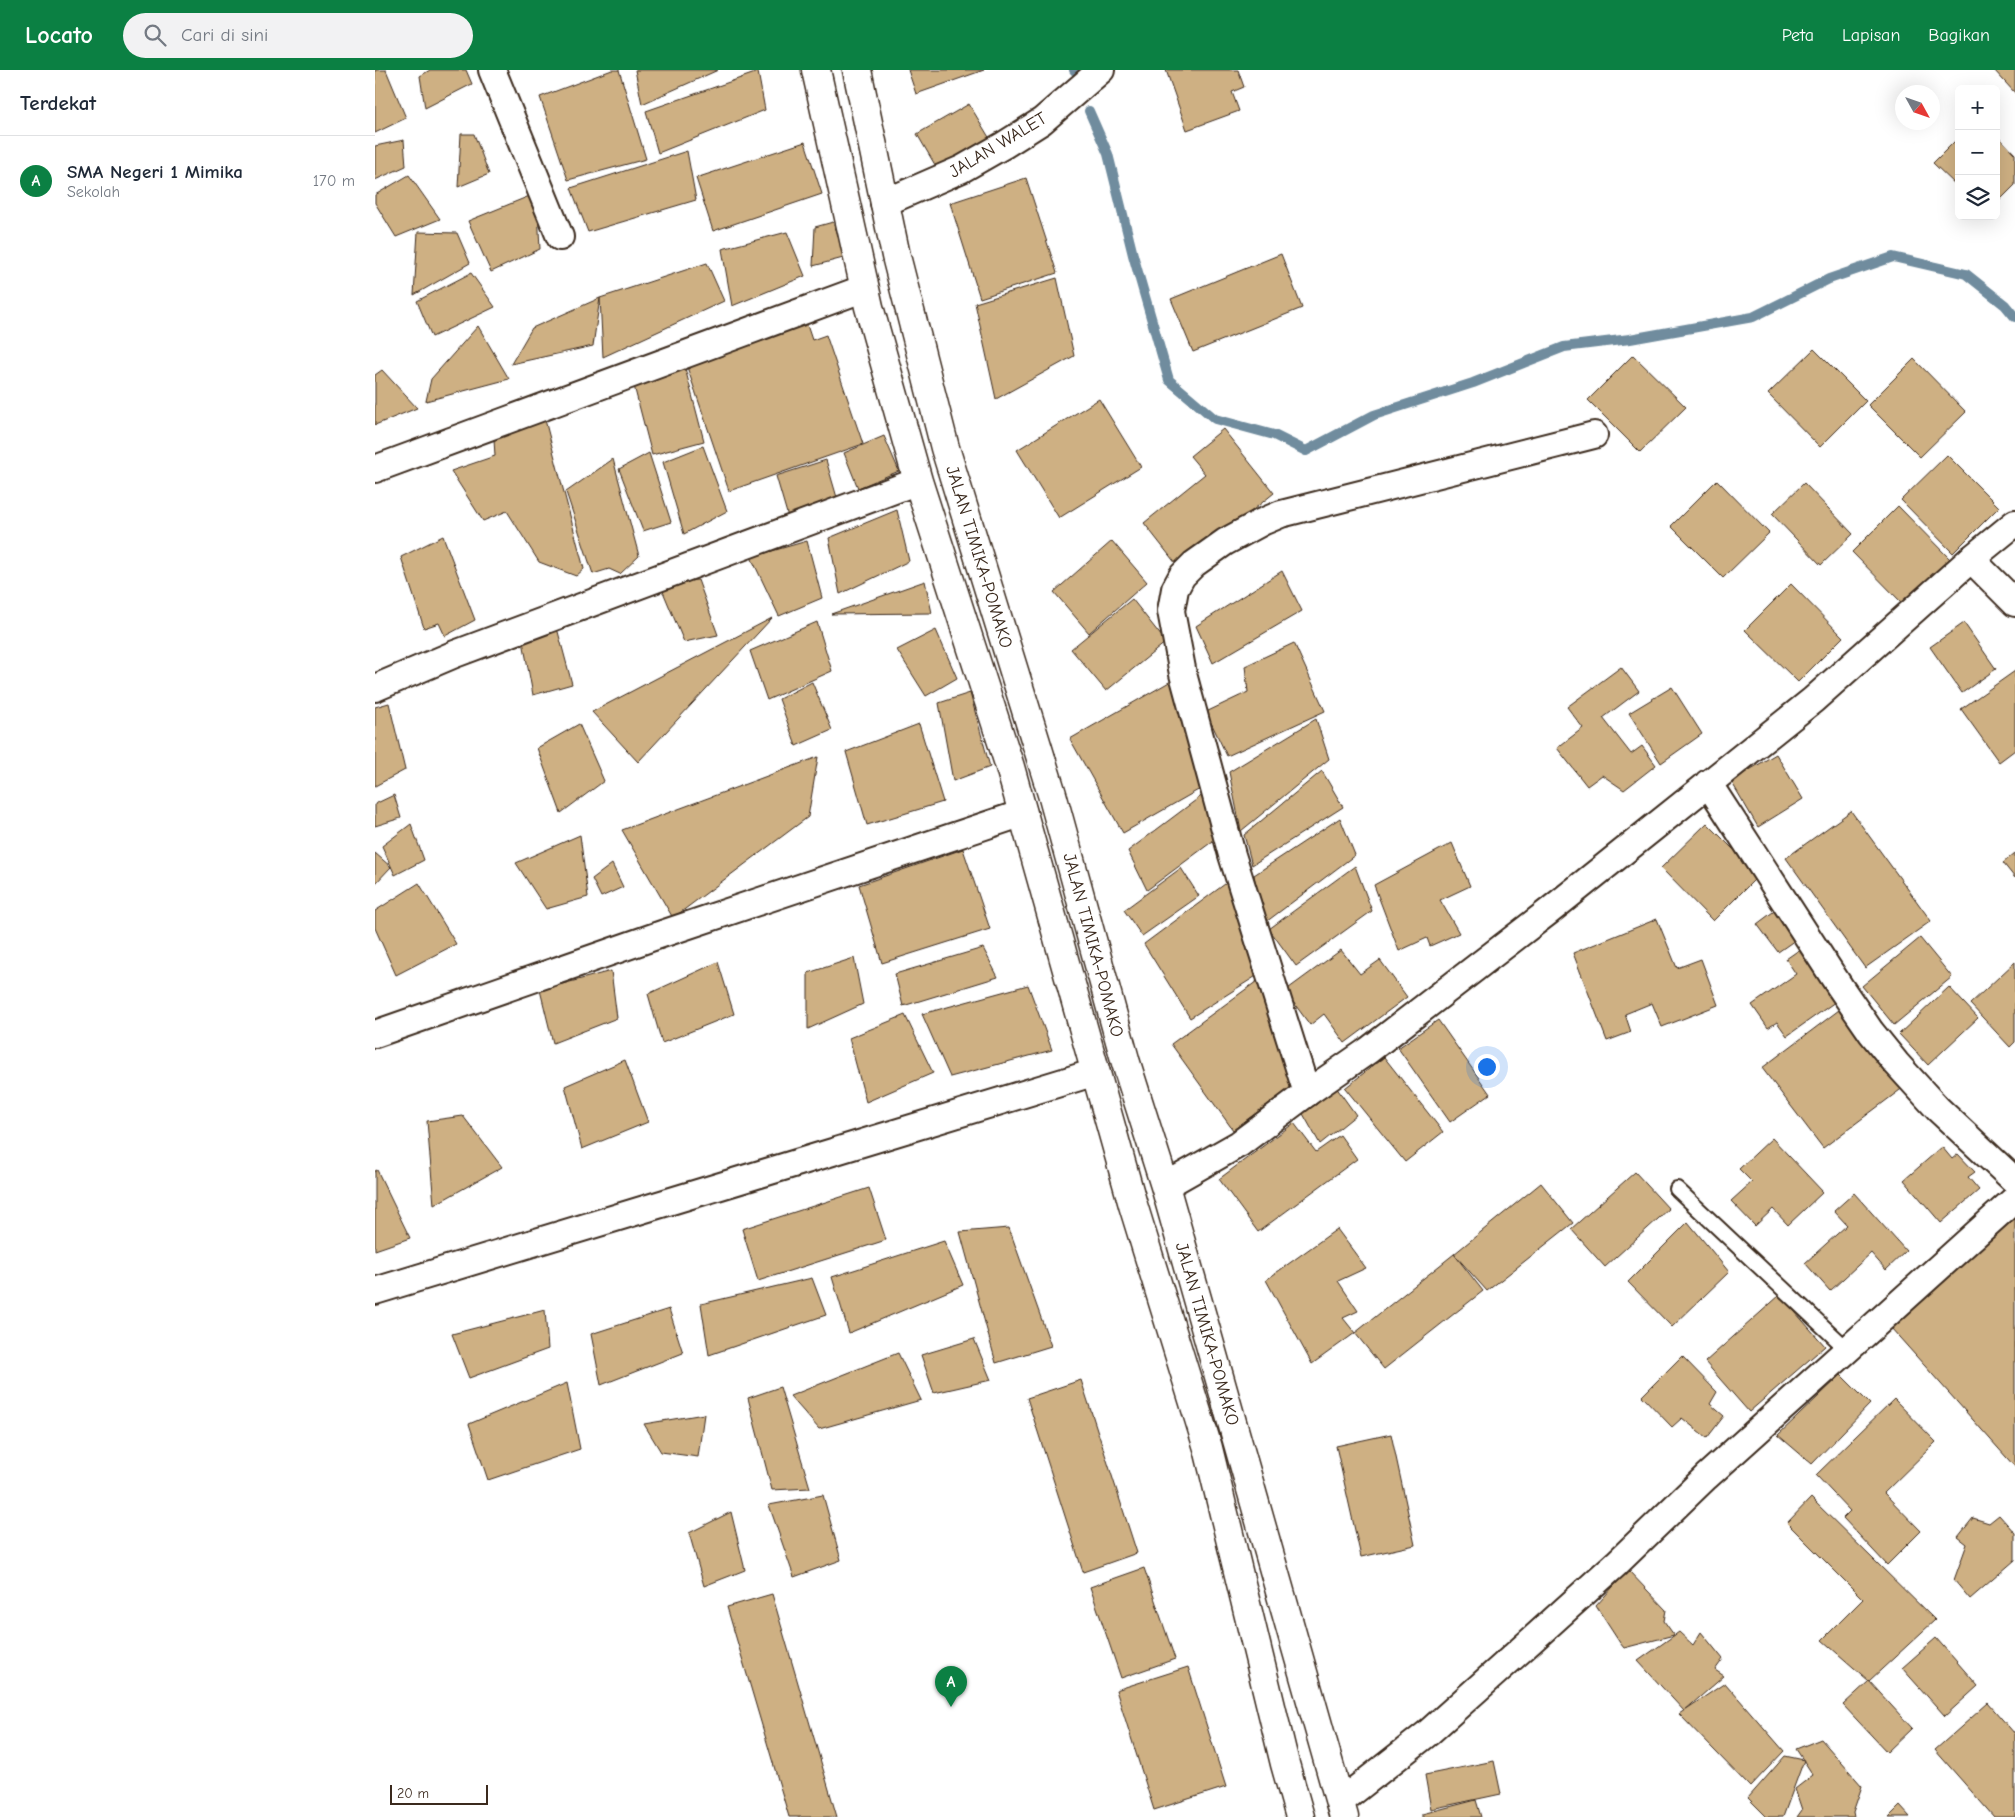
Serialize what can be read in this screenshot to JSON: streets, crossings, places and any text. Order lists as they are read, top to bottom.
{
  "streets": {
    "highway": ["JALAN TIMIKA-POMAKO"],
    "street": ["JALAN WALET"]
  },
  "crossings": [
    ["JALAN WALET", "JALAN TIMIKA-POMAKO"]
  ],
  "scale_bar": "20 m",
  "north": "bottom right",
  "page": {
    "header": "Locato",
    "search": "Cari di sini",
    "nav": ["Peta", "Lapisan", "Bagikan"],
    "heading": "Terdekat",
    "map_buttons": ["+", "−"],
    "list": [
      {
        "mark": "A",
        "name": "SMA Negeri 1 Mimika",
        "note": "Sekolah",
        "value": "170 m"
      }
    ],
    "pins": "A",
    "scale": "20 m"
  }
}
